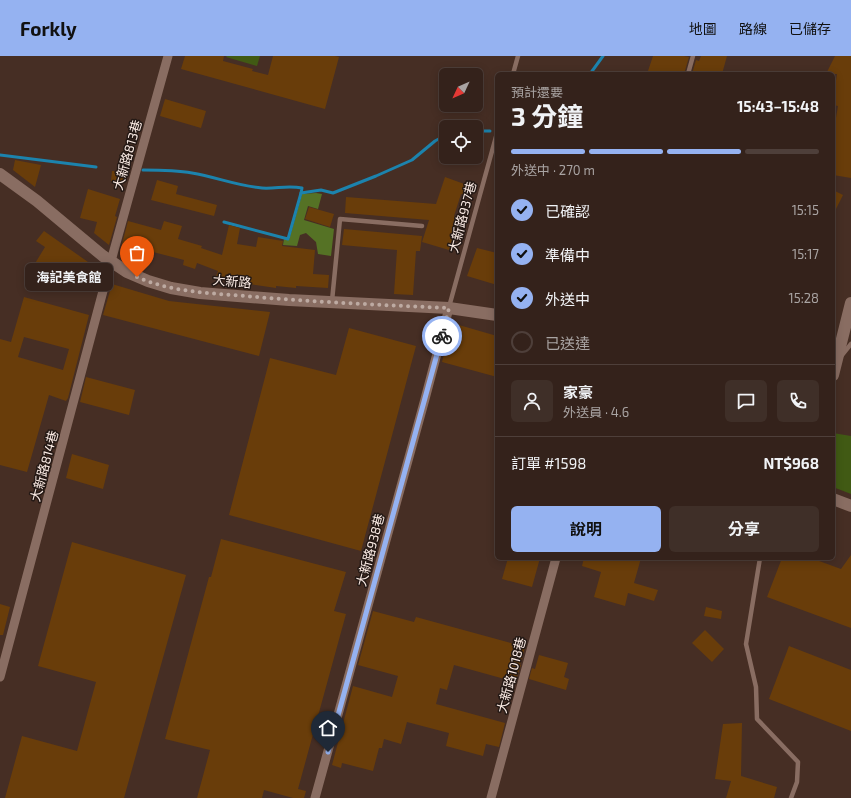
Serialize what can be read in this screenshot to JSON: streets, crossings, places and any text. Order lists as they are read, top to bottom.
{
  "streets": {
    "street": [
      "大新路813巷",
      "大新路",
      "大新路814巷",
      "大新路938巷",
      "大新路1018巷"
    ],
    "lane": ["大新路937巷"]
  },
  "crossings": [
    ["大新路813巷", "大新路"],
    ["大新路813巷", "大新路814巷"],
    ["大新路937巷", "大新路"],
    ["大新路937巷", "大新路938巷"],
    ["大新路", "大新路814巷"],
    ["大新路", "大新路938巷"]
  ],
  "places": ["海記美食館"],
  "north": "bottom left",
  "page": {
    "header": "Forkly",
    "nav": ["地圖", "路線", "已儲存"],
    "heading": ["3 分鐘", "預計還要", "15:43–15:48"],
    "panel": [
      "家豪",
      "外送員 · 4.6",
      "訂單 #1598",
      "NT$968"
    ],
    "bar": "外送中 · 270 m",
    "list": [
      ["已確認", "15:15"],
      ["準備中", "15:17"],
      ["外送中", "15:28"],
      "已送達"
    ],
    "bubble": "海記美食館",
    "buttons": ["說明", "分享"]
  }
}
